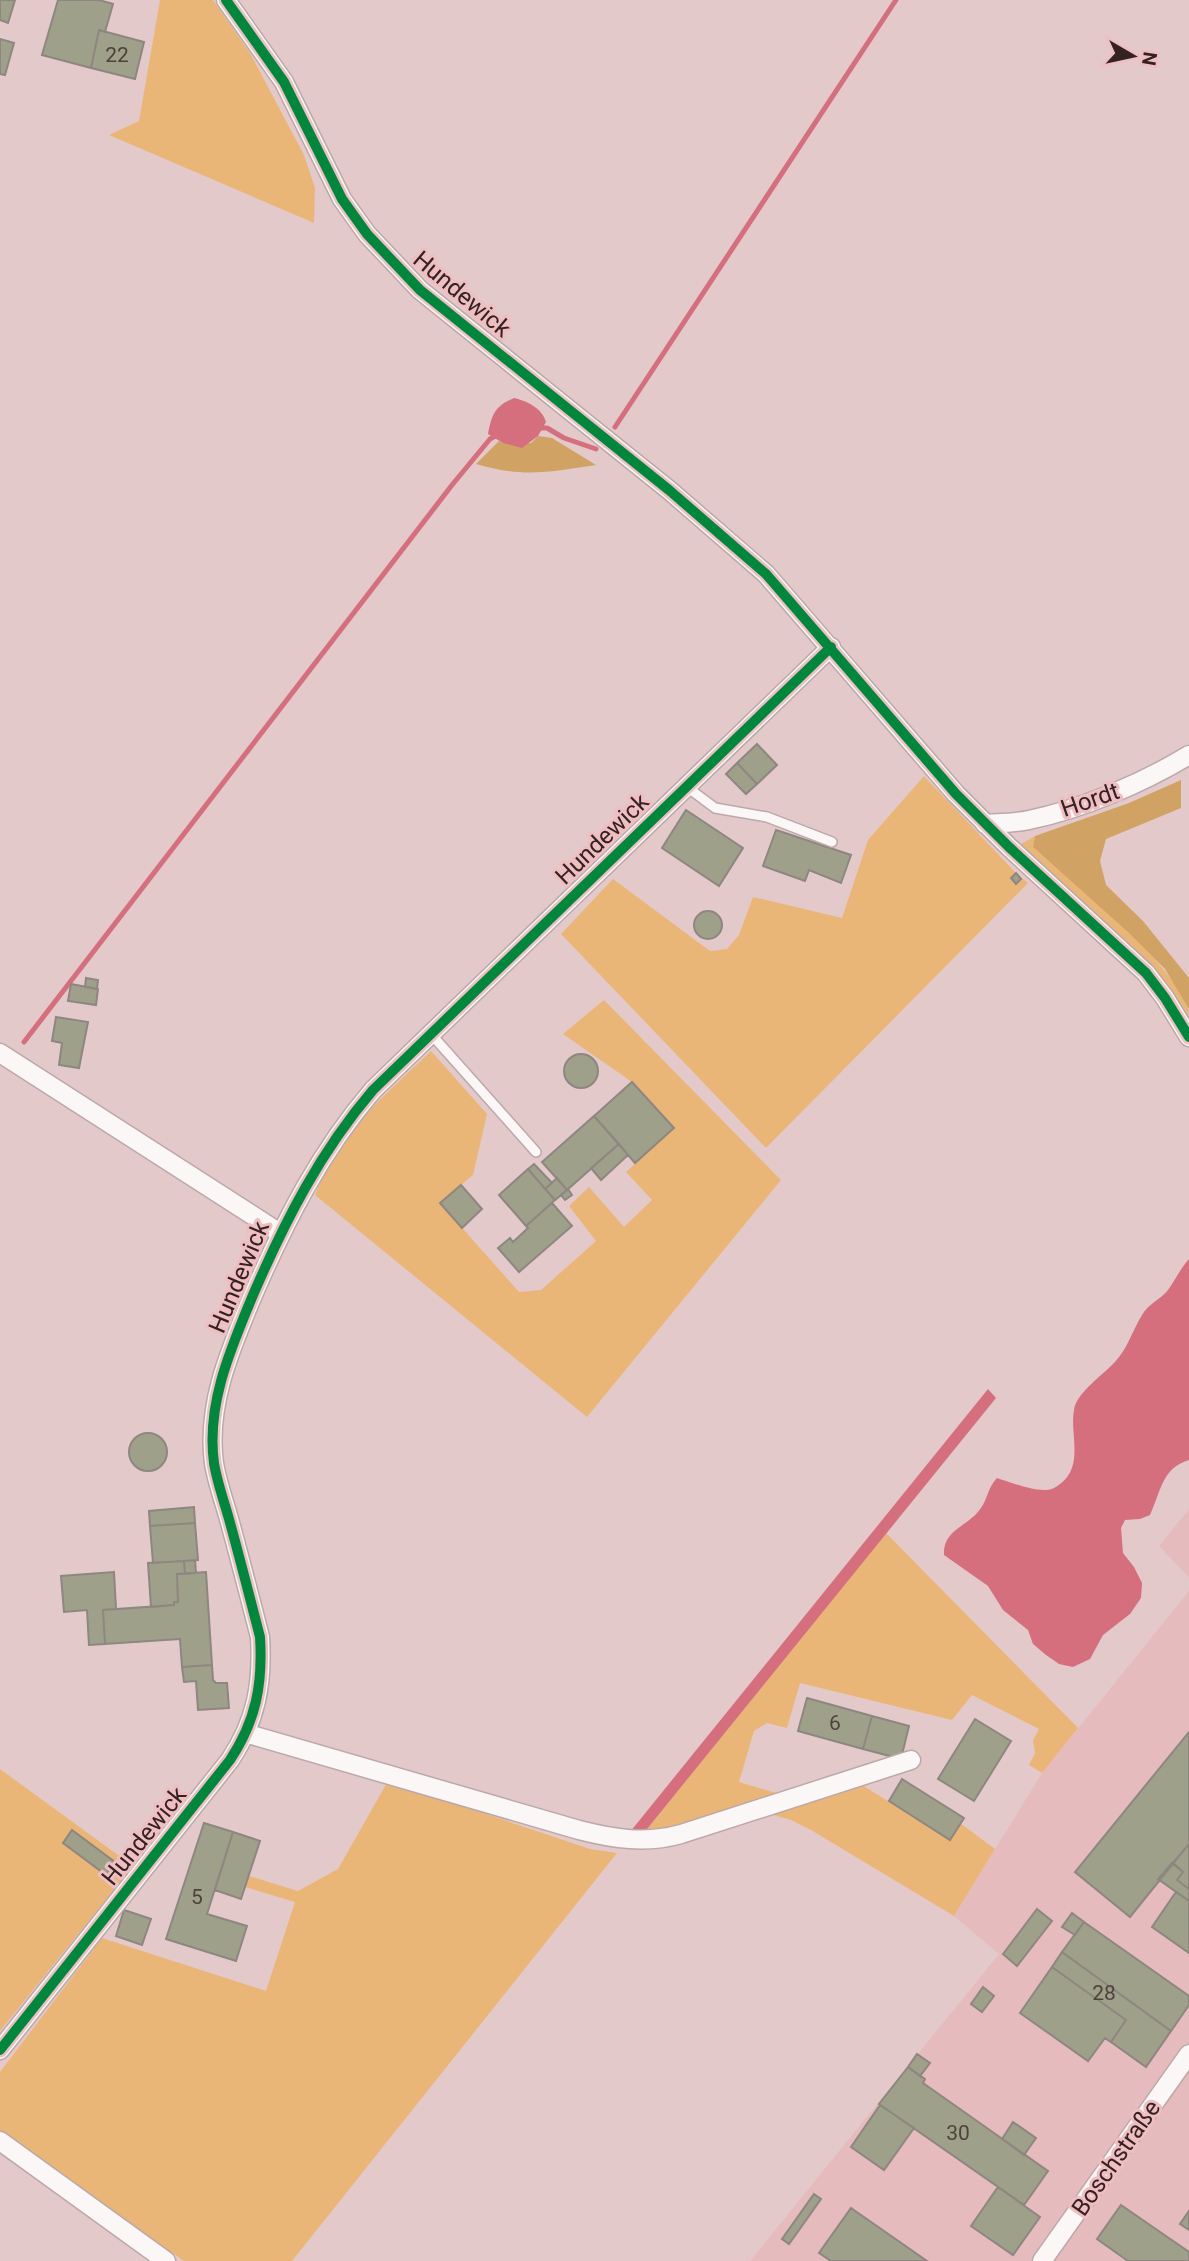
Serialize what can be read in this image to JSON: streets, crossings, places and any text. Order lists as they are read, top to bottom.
{
  "streets": {
    "street": ["Hundewick", "Hordt", "Boschstraße"]
  },
  "crossings": [
    ["Hundewick", "Hordt"]
  ],
  "house_numbers": [
    "22",
    "6",
    "5",
    "28",
    "30"
  ],
  "north": "right"
}
